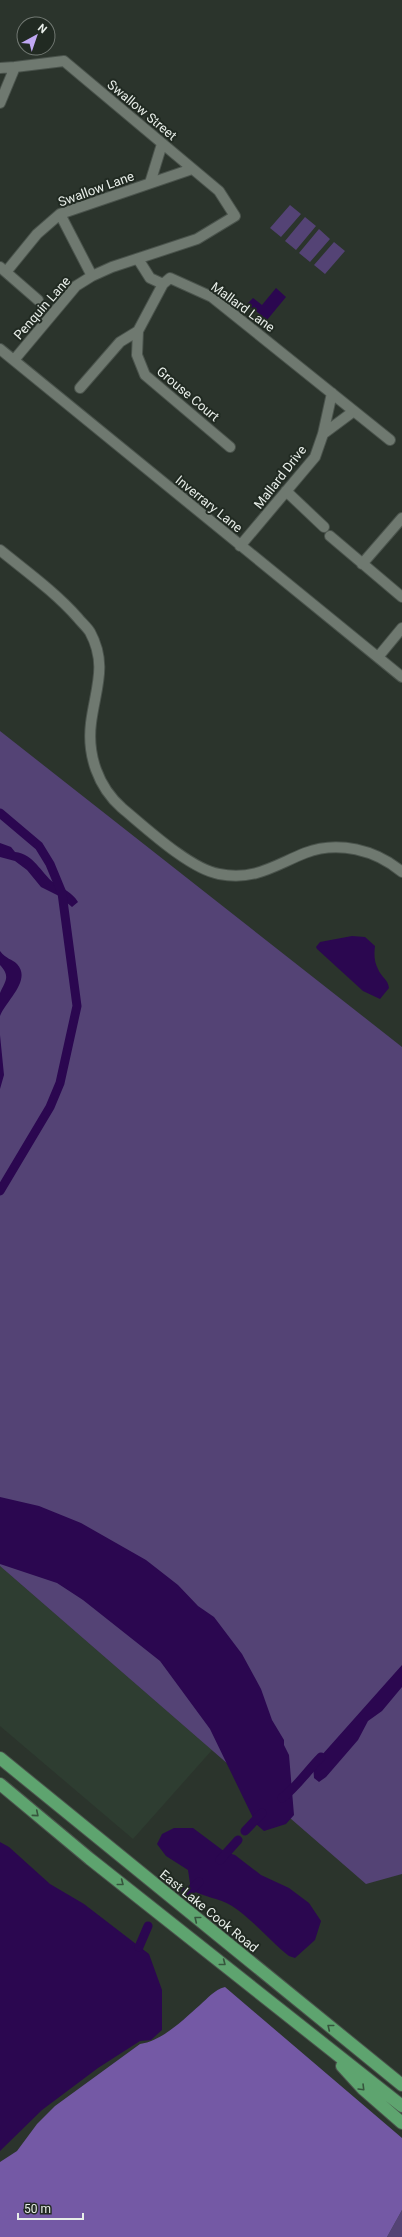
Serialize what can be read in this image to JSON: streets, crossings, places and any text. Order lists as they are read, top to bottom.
{
  "streets": {
    "main road": ["East Lake Cook Road"],
    "street": [
      "Swallow Street",
      "Swallow Lane",
      "Mallard Lane",
      "Penquin Lane",
      "Grouse Court",
      "Mallard Drive",
      "Inverrary Lane"
    ]
  },
  "crossings": [
    ["Swallow Street", "Swallow Lane"],
    ["Swallow Street", "Penquin Lane"],
    ["Mallard Lane", "Mallard Drive"],
    ["Penquin Lane", "Inverrary Lane"],
    ["Mallard Drive", "Inverrary Lane"]
  ],
  "scale_bar": "50 m",
  "north": "top right"
}
